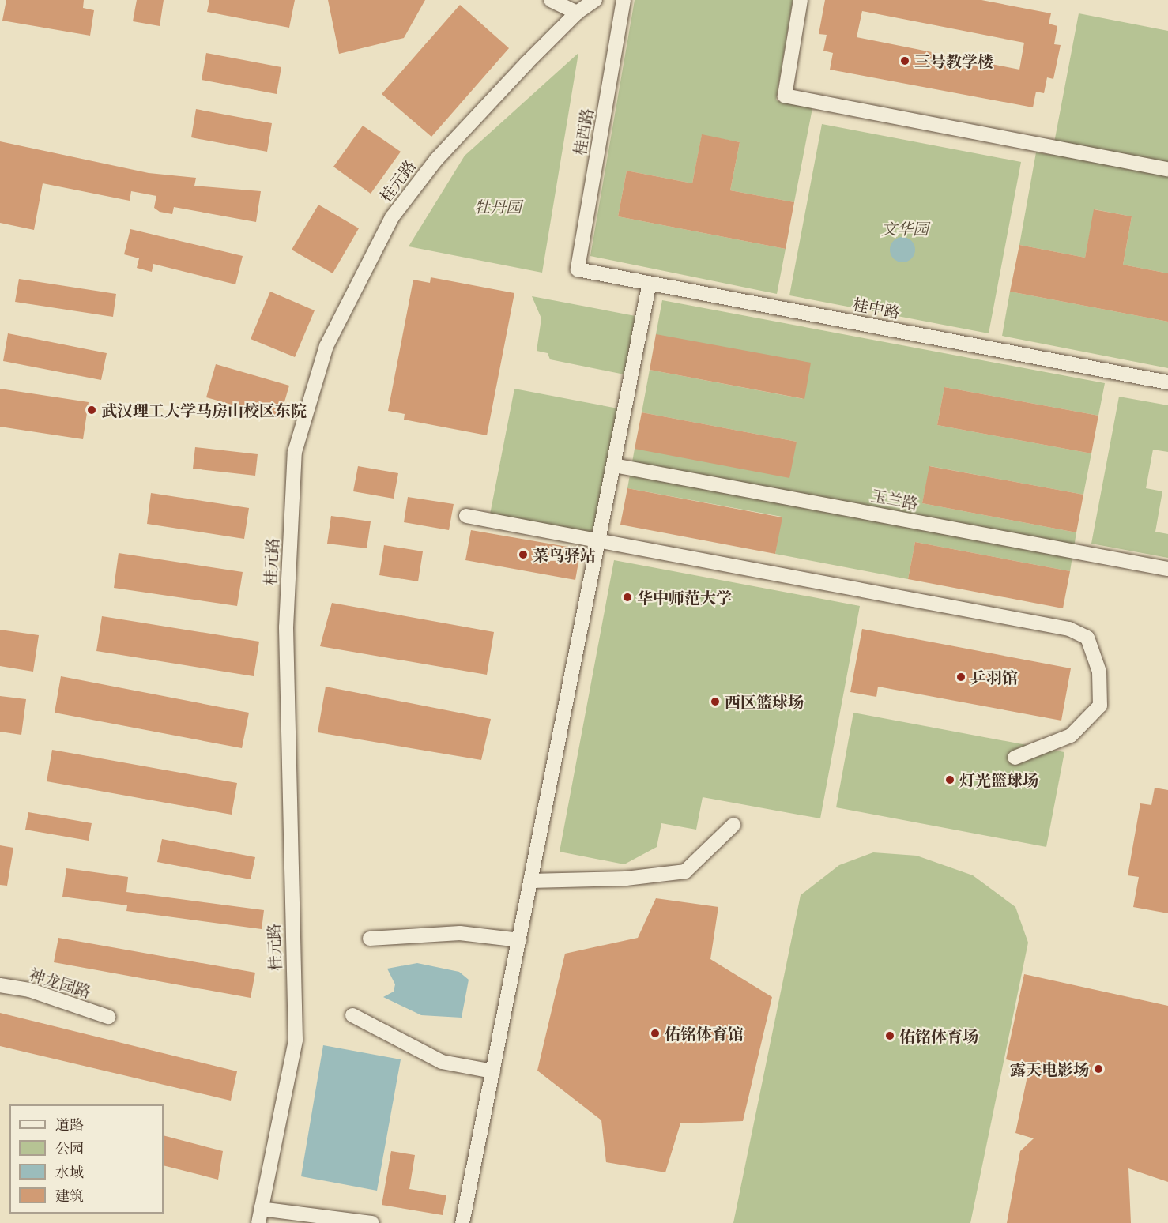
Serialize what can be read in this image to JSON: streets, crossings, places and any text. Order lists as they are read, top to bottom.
{
  "streets": {
    "street": [
      "桂西路",
      "桂元路",
      "桂中路",
      "玉兰路",
      "神龙园路"
    ]
  },
  "crossings": [
    ["桂西路", "桂中路"]
  ],
  "parks": ["牡丹园", "文华园"],
  "places": [
    "三号教学楼",
    "武汉理工大学马房山校区东院",
    "菜鸟驿站",
    "华中师范大学",
    "乒羽馆",
    "西区篮球场",
    "灯光篮球场",
    "佑铭体育馆",
    "佑铭体育场",
    "露天电影场"
  ],
  "legend": [
    "道路",
    "公园",
    "水域",
    "建筑"
  ]
}
